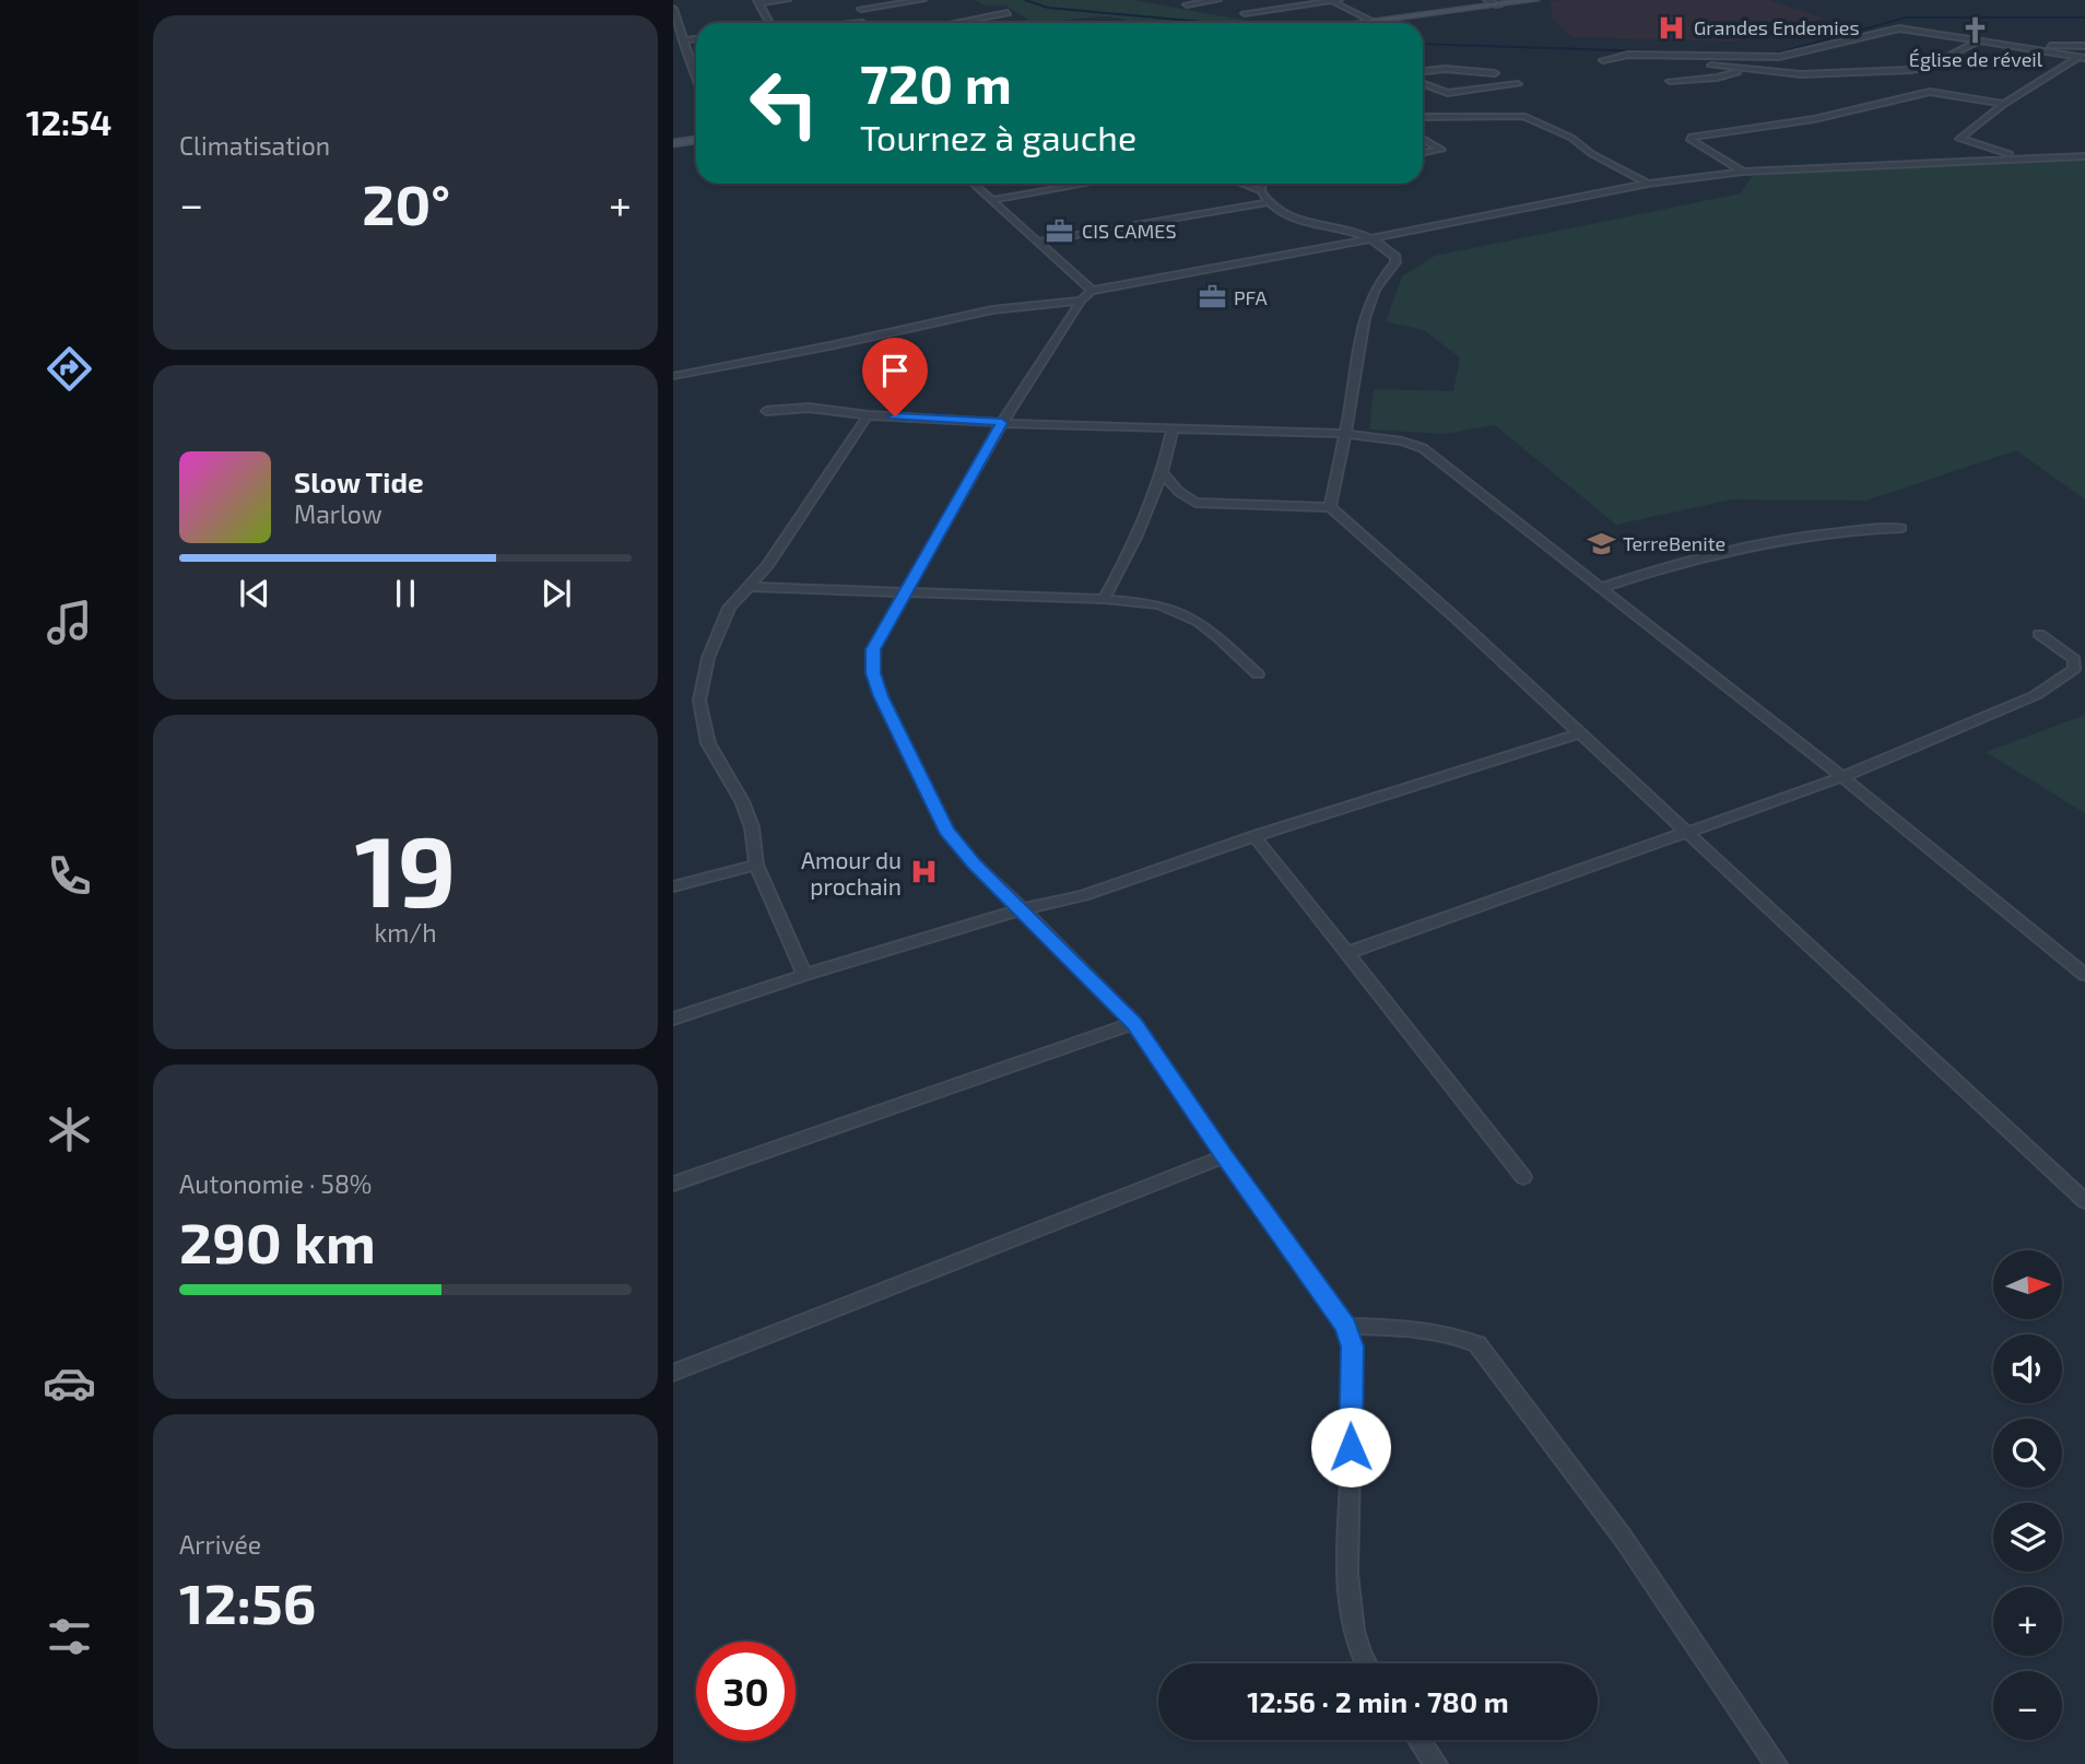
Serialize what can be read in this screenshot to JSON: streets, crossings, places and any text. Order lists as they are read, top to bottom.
{
  "places": {
    "hospital": ["Grandes Endemies", "Amour du prochain"],
    "church": ["Église de réveil"],
    "office": ["CIS CAMES", "PFA"],
    "school or university": ["TerreBenite"]
  },
  "north": "right",
  "page": {
    "tabs": "12:54",
    "tile": [
      "Climatisation",
      ["19", "km/h"],
      ["Autonomie · 58%", "290 km"],
      ["Arrivée", "12:56"]
    ],
    "turn": ["720 m", "Tournez à gauche"],
    "heat": ["−", "20°", "+"],
    "song": ["Slow Tide", "Marlow"],
    "map_buttons": ["+", "−"],
    "limit": "30",
    "trip": "12:56 · 2 min · 780 m"
  }
}
